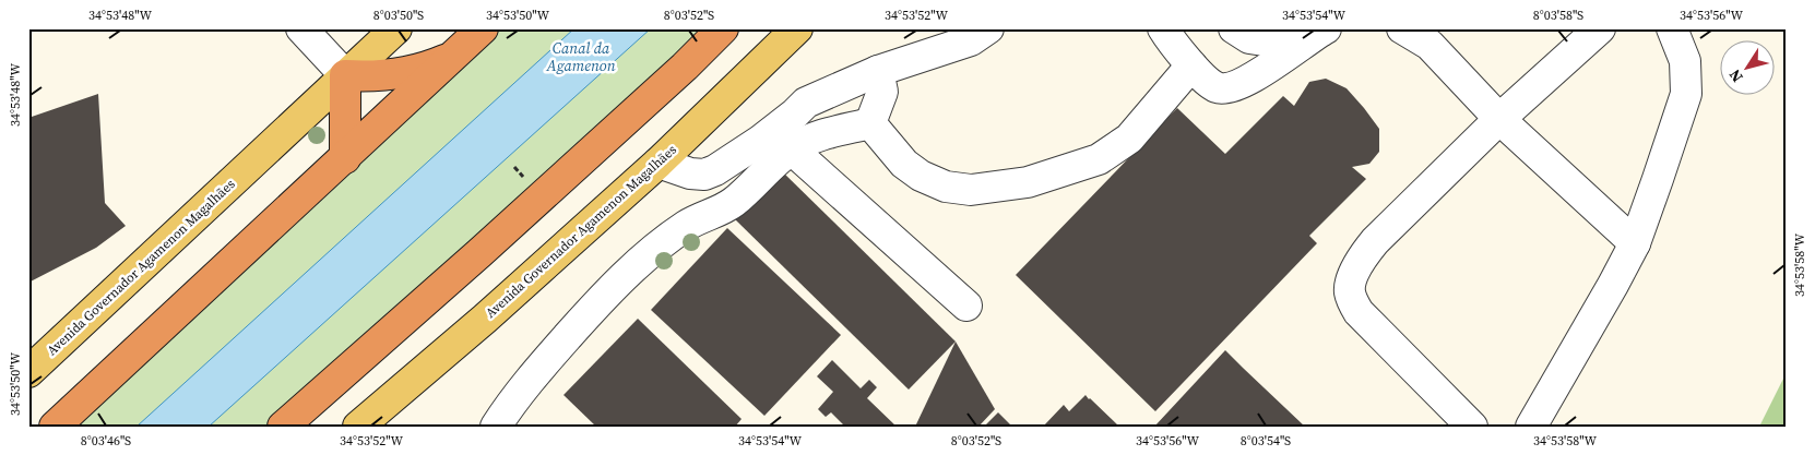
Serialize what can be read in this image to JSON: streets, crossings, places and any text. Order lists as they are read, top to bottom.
{
  "streets": {
    "main road": ["Avenida Governador Agamenon Magalhães"]
  },
  "water": ["Canal da Agamenon"],
  "north": "bottom left",
  "coordinates": [
    "34°53'48\"W",
    "8°03'50\"S",
    "34°53'50\"W",
    "8°03'52\"S",
    "34°53'52\"W",
    "34°53'54\"W",
    "8°03'58\"S",
    "34°53'56\"W",
    "34°53'58\"W",
    "8°03'46\"S",
    "8°03'54\"S"
  ]
}
